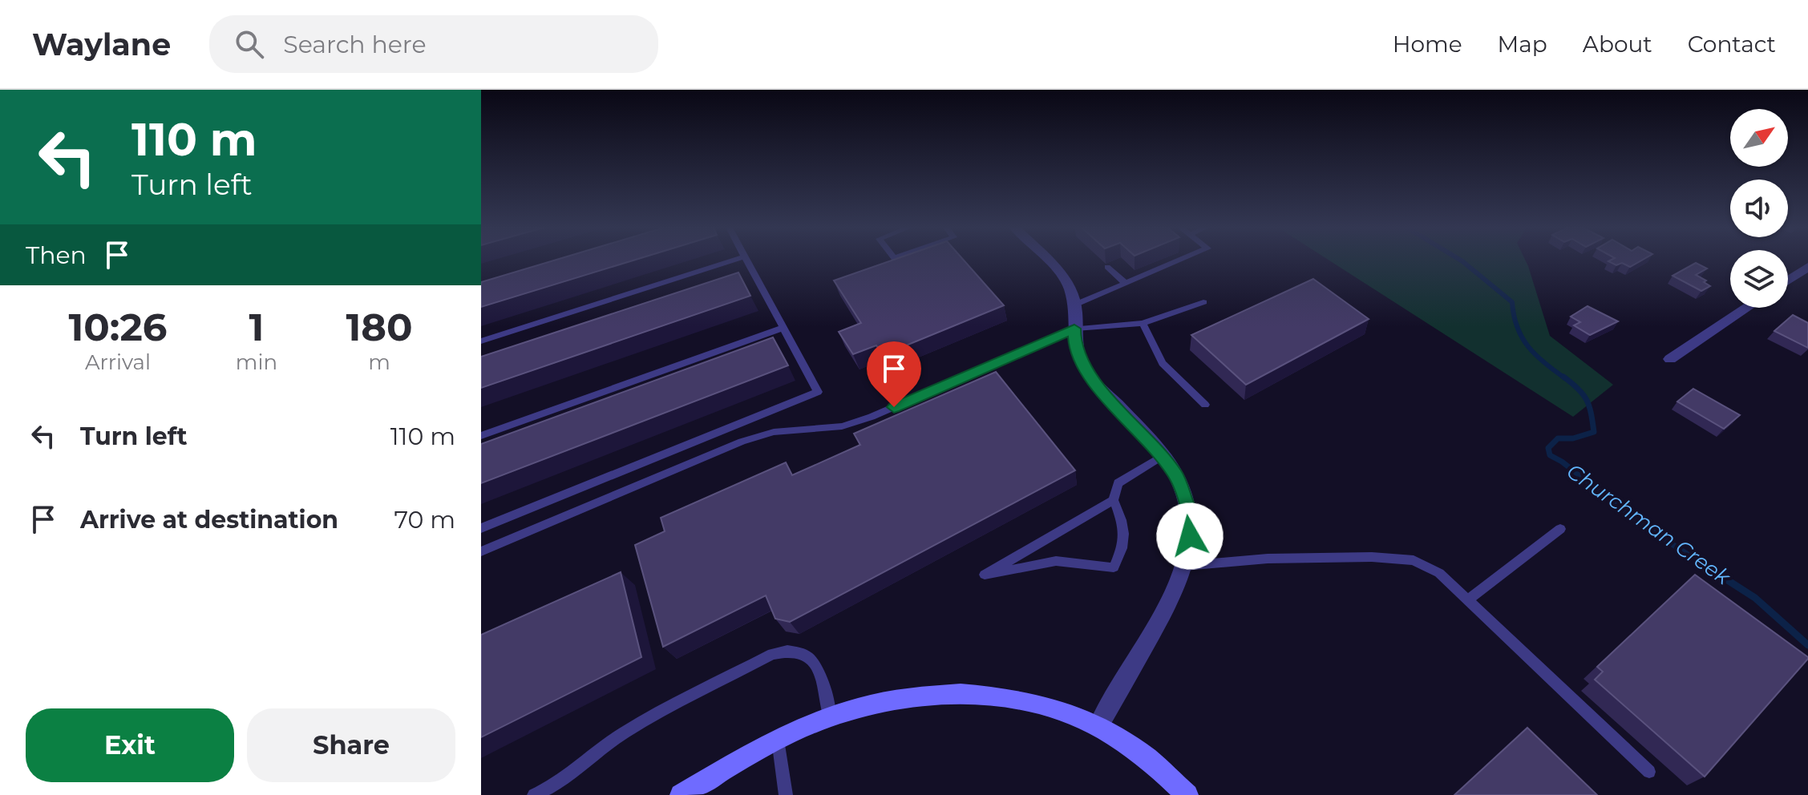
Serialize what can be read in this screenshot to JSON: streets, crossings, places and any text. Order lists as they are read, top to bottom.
{
  "water": ["Churchman Creek"],
  "north": "top right",
  "page": {
    "header": "Waylane",
    "search": "Search here",
    "nav": [
      "Home",
      "Map",
      "About",
      "Contact"
    ],
    "turn": ["110 m", "Turn left"],
    "then": "Then",
    "eta": [
      "10:26",
      "Arrival",
      "1",
      "min",
      "180",
      "m"
    ],
    "list": [
      {
        "name": "Turn left",
        "value": "110 m"
      },
      {
        "name": "Arrive at destination",
        "value": "70 m"
      }
    ],
    "buttons": ["Exit", "Share"]
  }
}
